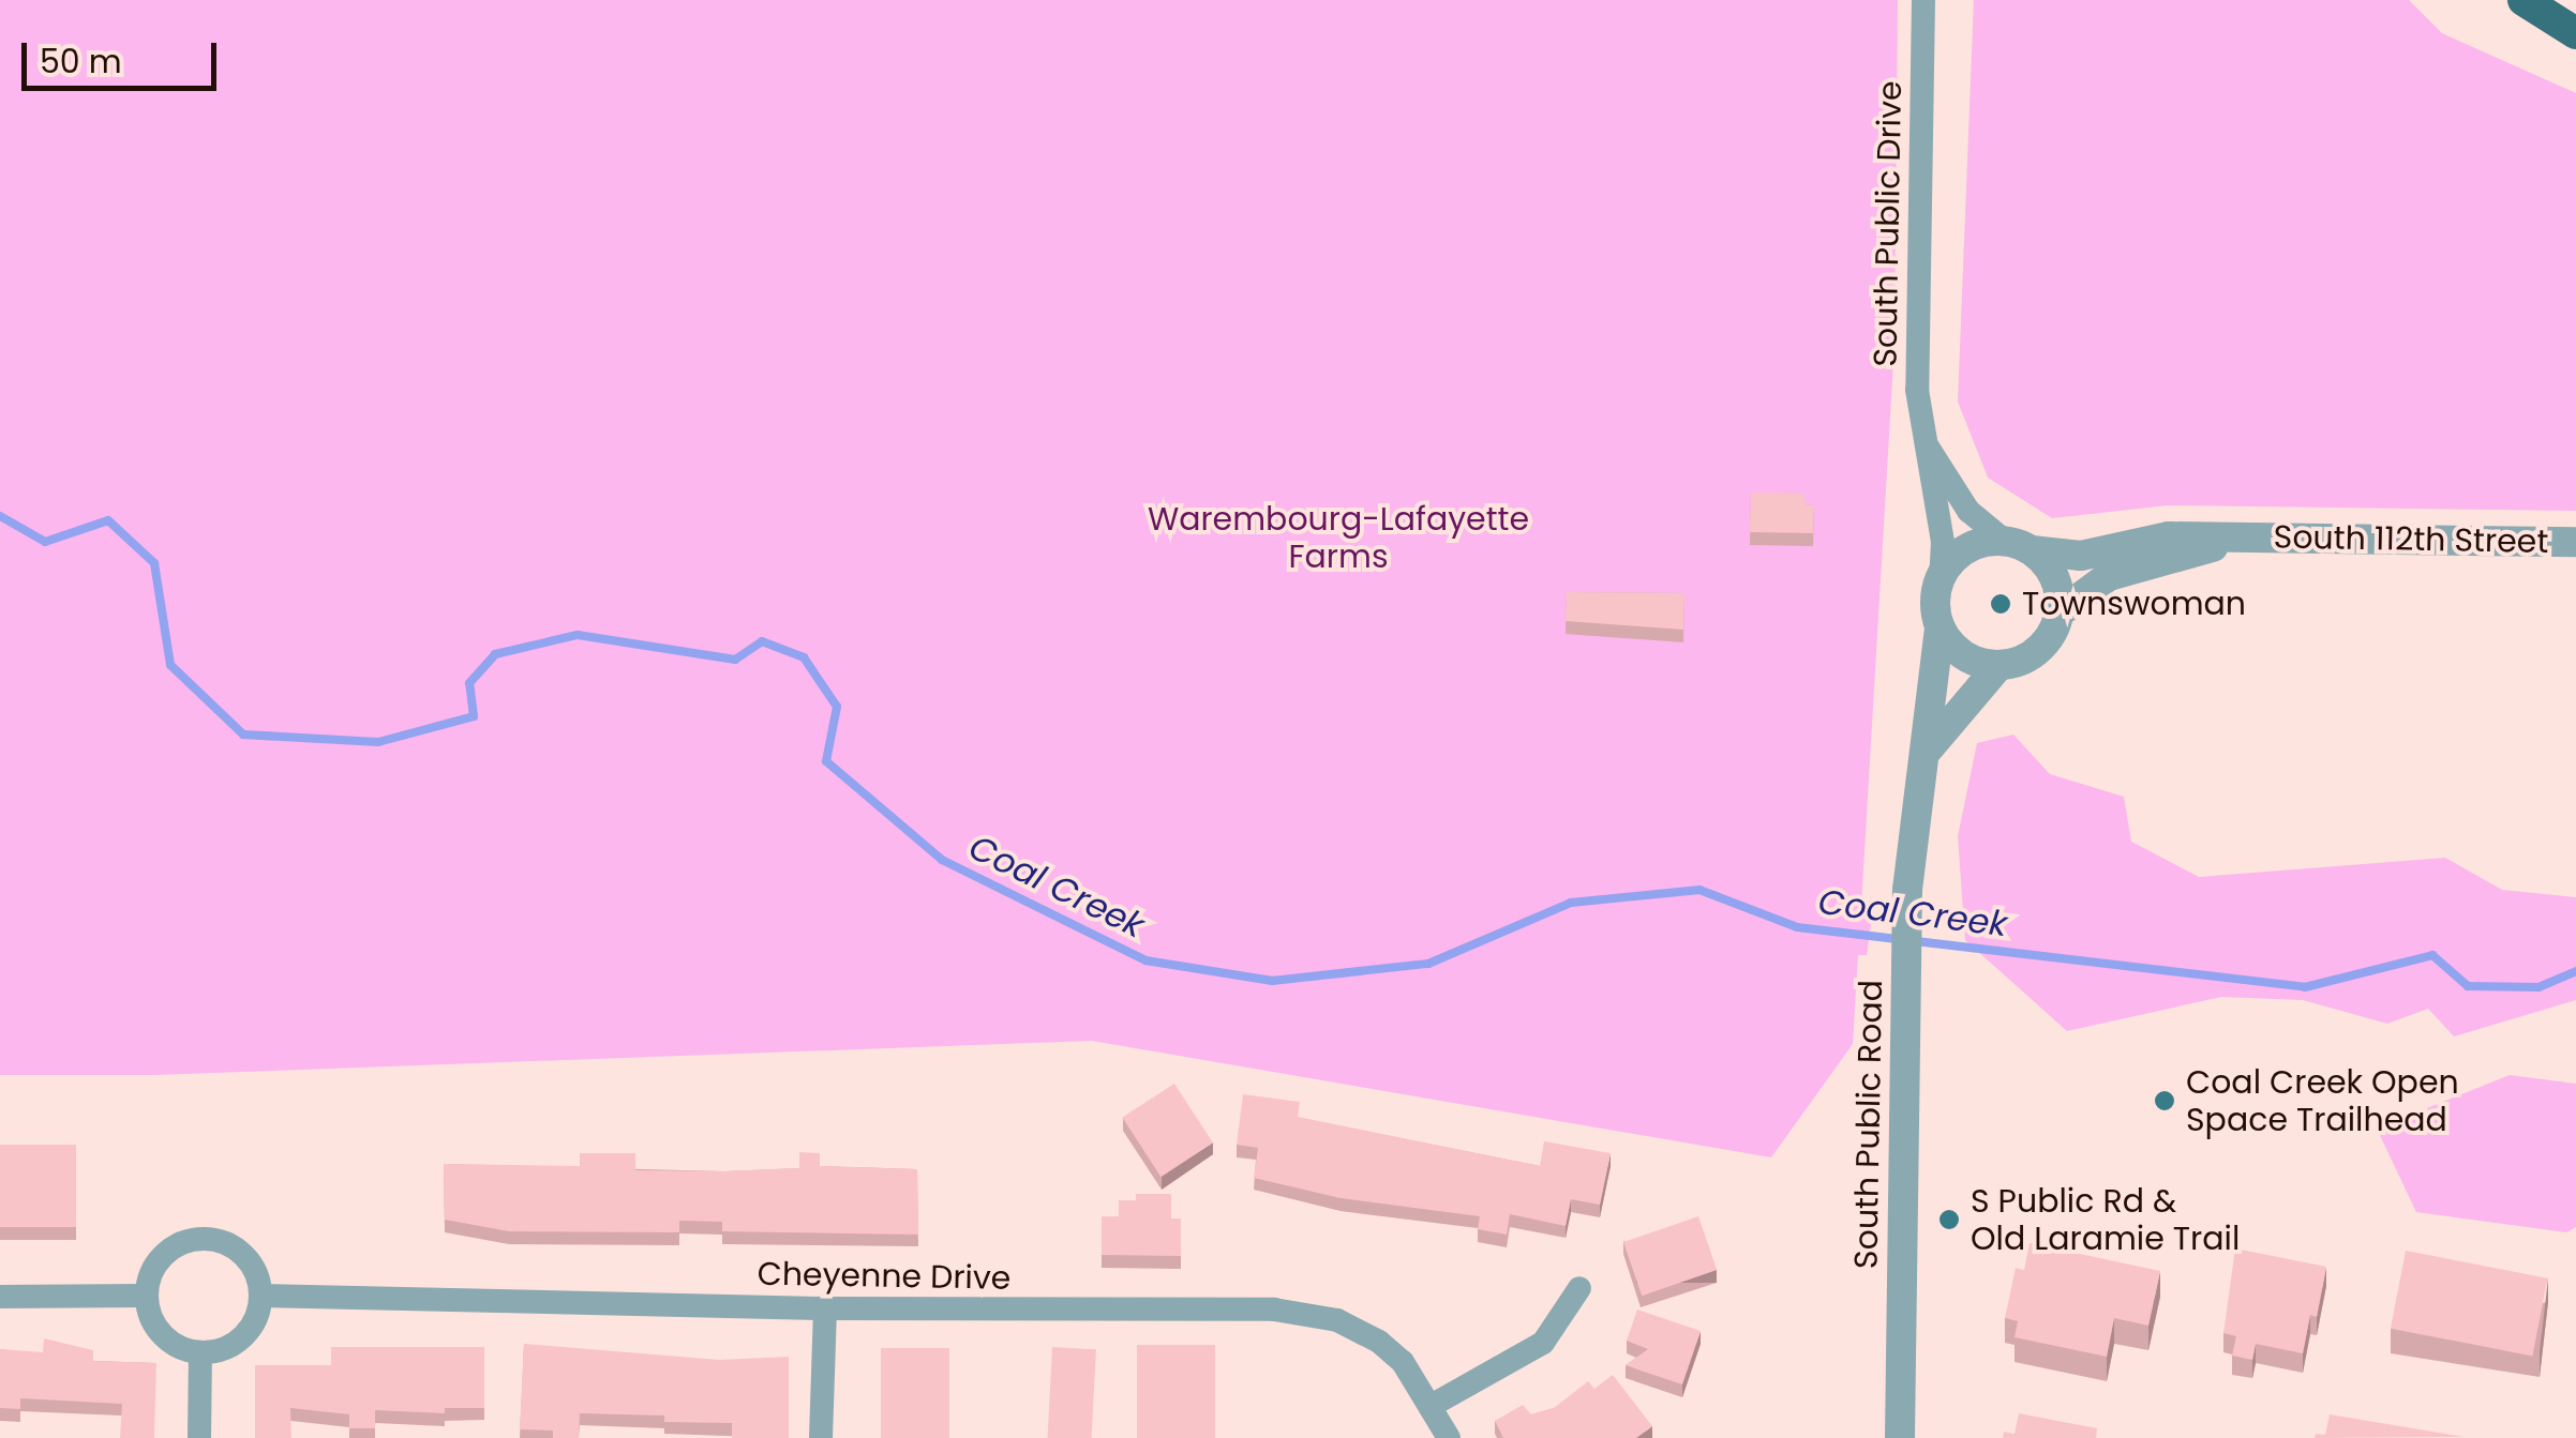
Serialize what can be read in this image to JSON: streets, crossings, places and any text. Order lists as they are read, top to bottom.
{
  "streets": {
    "street": [
      "South Public Drive",
      "South 112th Street",
      "South Public Road",
      "Cheyenne Drive"
    ]
  },
  "crossings": [
    ["South 112th Street", "South Public Road"]
  ],
  "water": ["Coal Creek"],
  "parks": ["Warembourg-Lafayette Farms"],
  "places": ["Townswoman", "Coal Creek Open Space Trailhead", "S Public Rd & Old Laramie Trail"],
  "scale_bar": "50 m"
}
